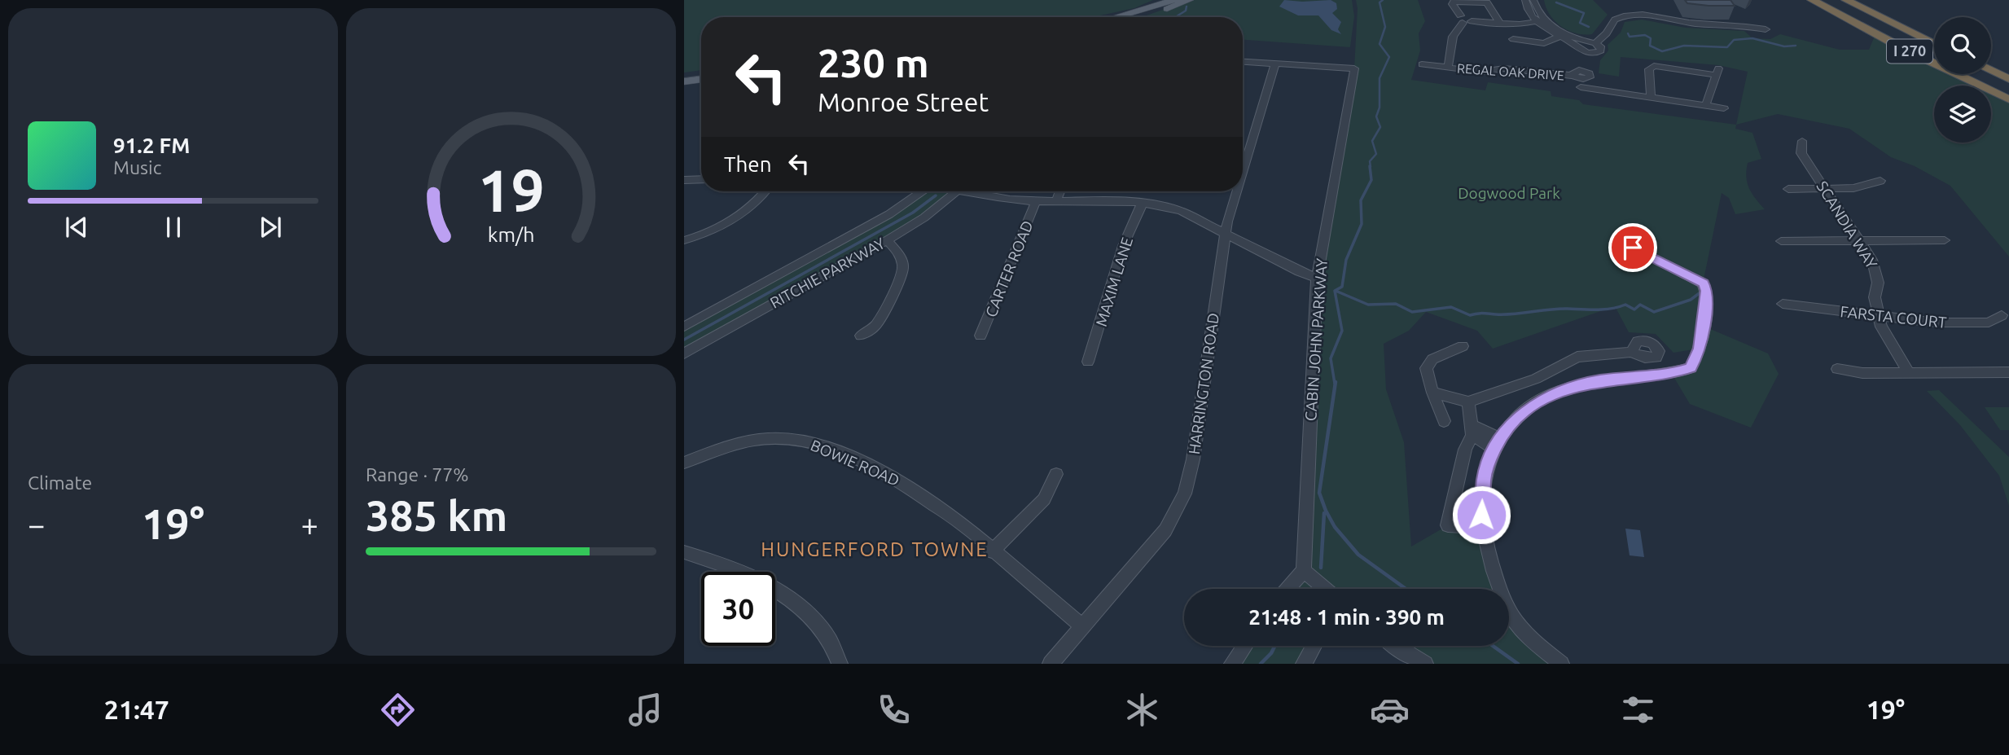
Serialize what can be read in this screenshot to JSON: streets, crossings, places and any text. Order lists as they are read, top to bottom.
{
  "streets": {
    "highway": ["I 270"],
    "street": [
      "REGAL OAK DRIVE",
      "SCANDIA WAY",
      "CARTER ROAD",
      "RITCHIE PARKWAY",
      "MAXIM LANE",
      "FARSTA COURT",
      "CABIN JOHN PARKWAY",
      "HARRINGTON ROAD",
      "BOWIE ROAD"
    ]
  },
  "crossings": [
    ["SCANDIA WAY", "FARSTA COURT"],
    ["CABIN JOHN PARKWAY", "HARRINGTON ROAD"],
    ["HARRINGTON ROAD", "BOWIE ROAD"]
  ],
  "districts": ["HUNGERFORD TOWNE"],
  "parks": ["Dogwood Park"],
  "page": {
    "turn": ["230 m", "Monroe Street"],
    "song": ["91.2 FM", "Music"],
    "then": "Then",
    "tile": [
      "Climate",
      ["Range · 77%", "385 km"]
    ],
    "heat": ["−", "19°", "+"],
    "limit": "30",
    "trip": "21:48 · 1 min · 390 m",
    "tabs": ["21:47", "19°"],
    "gauge": ["19", "km/h"]
  }
}
